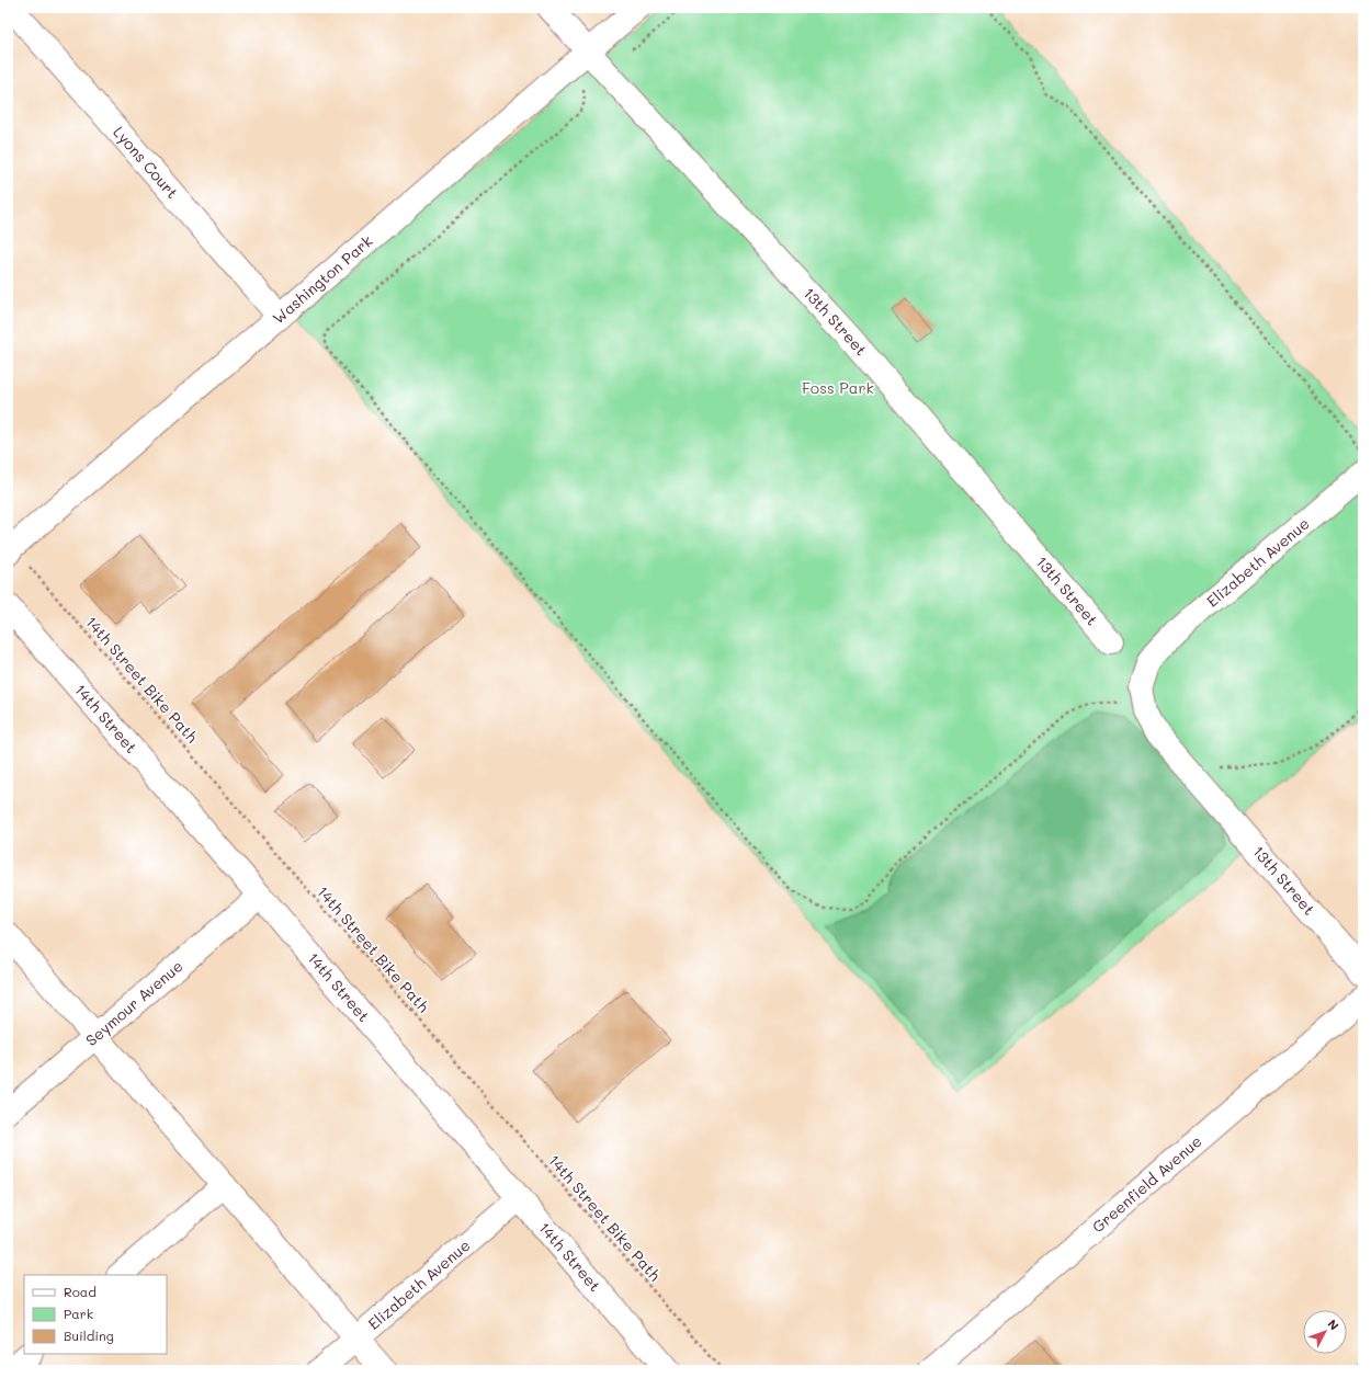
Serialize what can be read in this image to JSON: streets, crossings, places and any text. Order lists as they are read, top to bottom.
{
  "streets": {
    "street": [
      "Lyons Court",
      "Washington Park",
      "13th Street",
      "Elizabeth Avenue",
      "14th Street",
      "Seymour Avenue",
      "Greenfield Avenue"
    ],
    "path": ["14th Street Bike Path"]
  },
  "crossings": [
    ["Lyons Court", "Washington Park"],
    ["Washington Park", "13th Street"],
    ["Washington Park", "14th Street Bike Path"],
    ["13th Street", "Elizabeth Avenue"],
    ["Elizabeth Avenue", "14th Street"],
    ["14th Street", "Seymour Avenue"]
  ],
  "parks": ["Foss Park"],
  "legend": ["Road", "Park", "Building"],
  "north": "top right"
}
